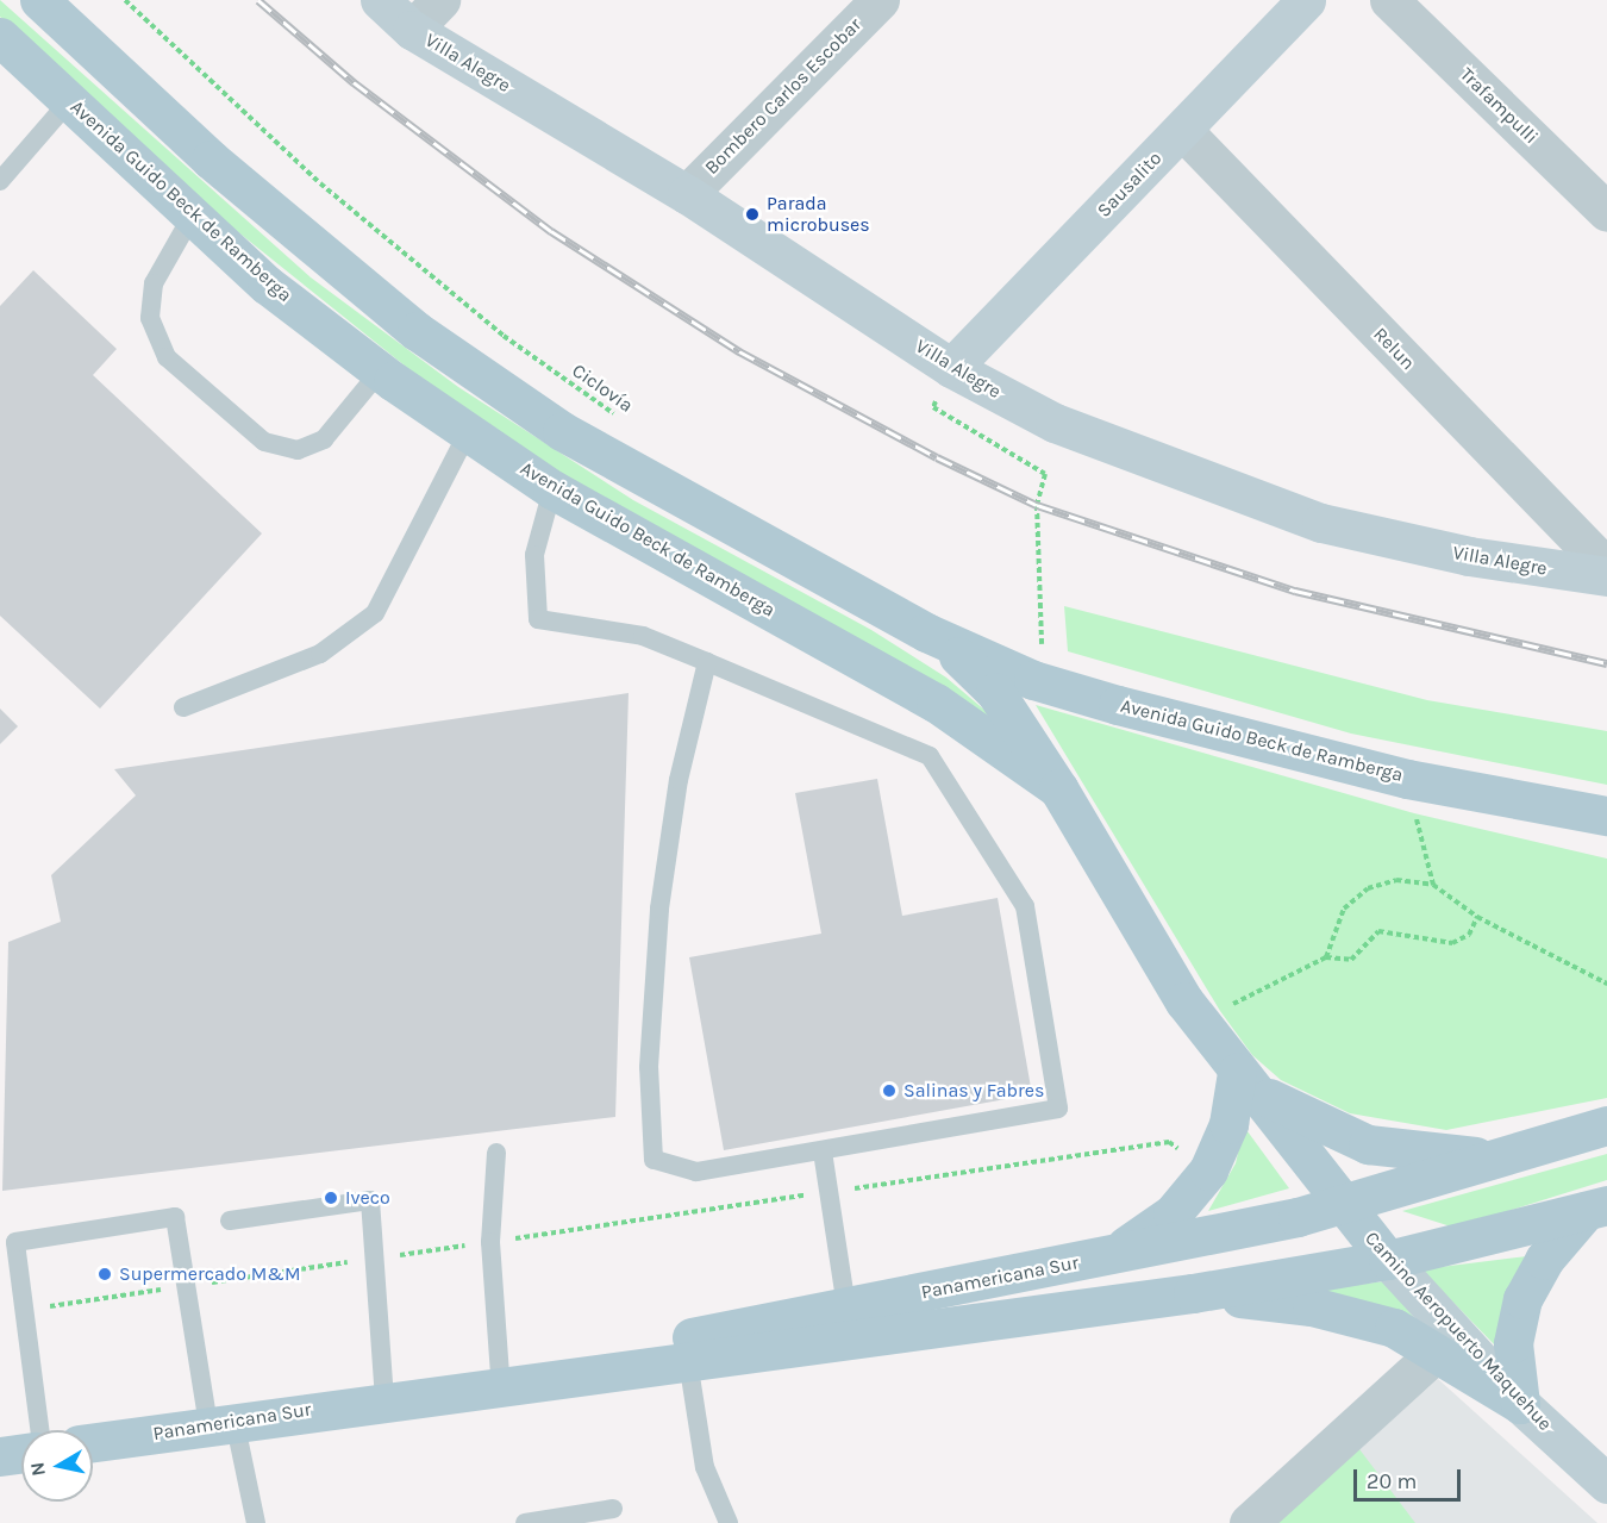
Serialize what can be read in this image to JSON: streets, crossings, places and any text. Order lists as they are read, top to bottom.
{
  "streets": {
    "main road": [
      "Villa Alegre",
      "Sausalito",
      "Avenida Guido Beck de Ramberga",
      "Panamericana Sur",
      "Camino Aeropuerto Maquehue"
    ],
    "street": ["Bombero Carlos Escobar", "Trafampulli", "Relun"],
    "path": ["Ciclovía"]
  },
  "crossings": [
    ["Villa Alegre", "Bombero Carlos Escobar"],
    ["Villa Alegre", "Sausalito"],
    ["Sausalito", "Relun"],
    ["Avenida Guido Beck de Ramberga", "Panamericana Sur"],
    ["Avenida Guido Beck de Ramberga", "Camino Aeropuerto Maquehue"],
    ["Panamericana Sur", "Camino Aeropuerto Maquehue"]
  ],
  "places": [
    "Parada microbuses",
    "Salinas y Fabres",
    "Iveco",
    "Supermercado M&M"
  ],
  "scale_bar": "20 m",
  "north": "left"
}
